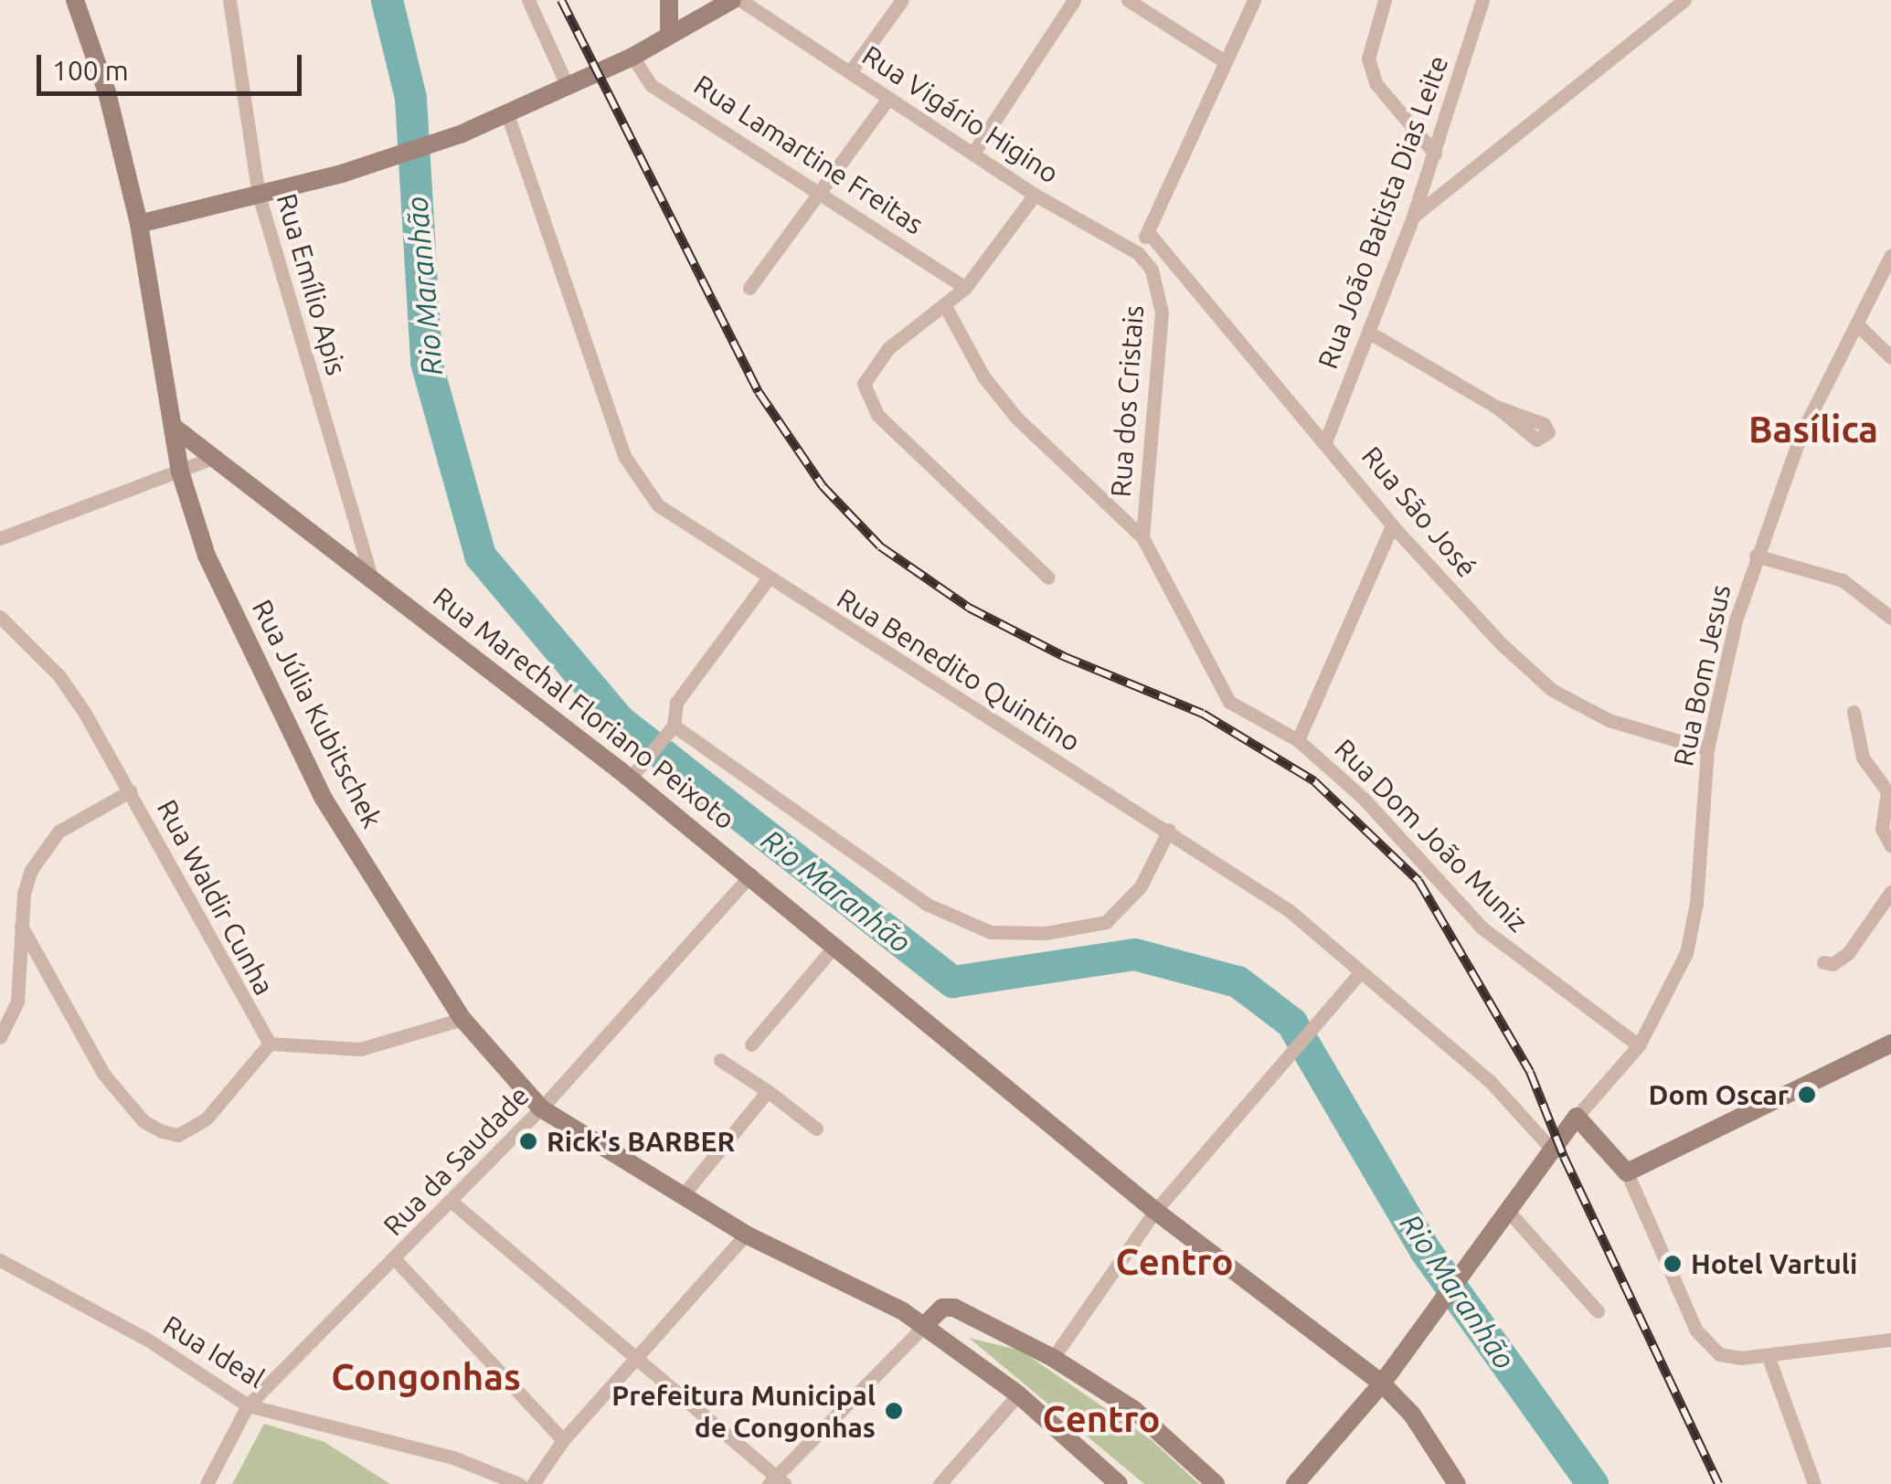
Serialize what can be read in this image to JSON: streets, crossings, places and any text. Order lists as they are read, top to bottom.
{
  "streets": {
    "main road": ["Rua Marechal Floriano Peixoto", "Rua Júlia Kubitschek"],
    "street": [
      "Rua Vigário Higino",
      "Rua Lamartine Freitas",
      "Rua João Batista Dias Leite",
      "Rua Emílio Apis",
      "Rua dos Cristais",
      "Rua São José",
      "Rua Benedito Quintino",
      "Rua Bom Jesus",
      "Rua Dom João Muniz",
      "Rua Waldir Cunha",
      "Rua da Saudade",
      "Rua Ideal"
    ]
  },
  "crossings": [
    ["Rua Vigário Higino", "Rua dos Cristais"],
    ["Rua João Batista Dias Leite", "Rua São José"],
    ["Rua Emílio Apis", "Rua Marechal Floriano Peixoto"],
    ["Rua dos Cristais", "Rua Dom João Muniz"],
    ["Rua São José", "Rua Bom Jesus"],
    ["Rua Bom Jesus", "Rua Dom João Muniz"],
    ["Rua Marechal Floriano Peixoto", "Rua Júlia Kubitschek"],
    ["Rua Marechal Floriano Peixoto", "Rua da Saudade"],
    ["Rua Júlia Kubitschek", "Rua da Saudade"],
    ["Rua da Saudade", "Rua Ideal"]
  ],
  "districts": [
    "Basílica",
    "Centro",
    "Congonhas",
    "Centro"
  ],
  "water": ["Rio Maranhão"],
  "places": [
    "Dom Oscar",
    "Rick's BARBER",
    "Hotel Vartuli",
    "Prefeitura Municipal de Congonhas"
  ],
  "scale_bar": "100 m"
}
